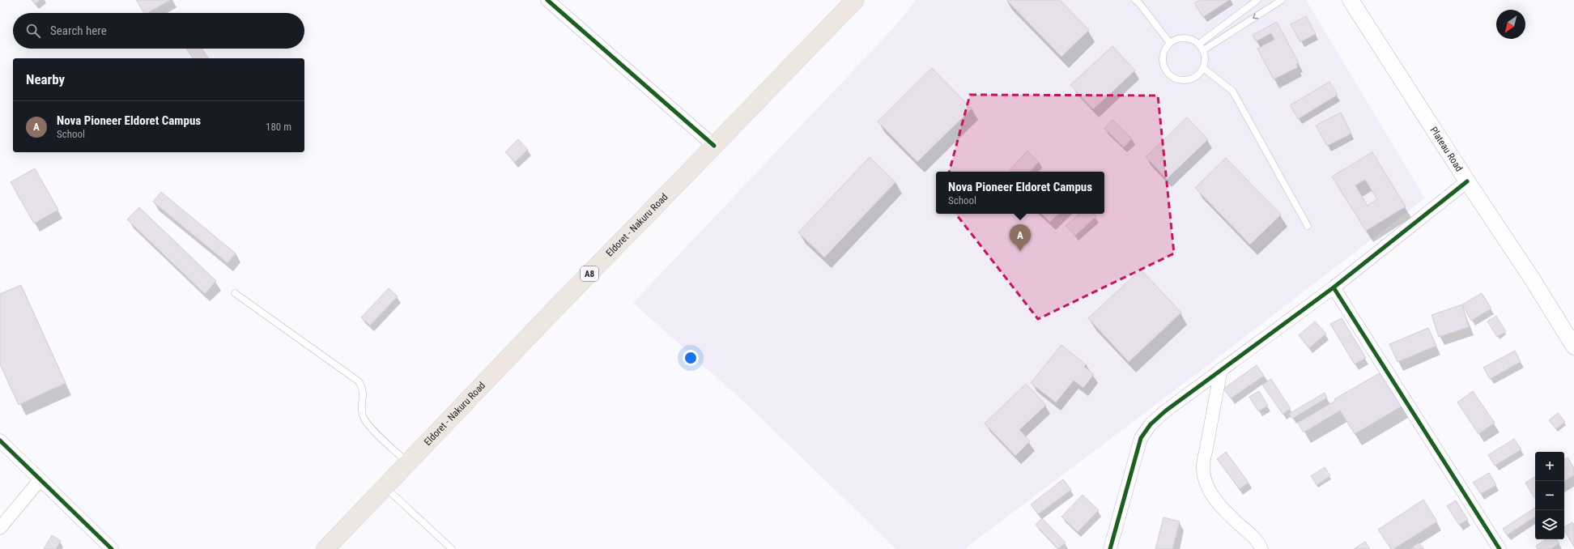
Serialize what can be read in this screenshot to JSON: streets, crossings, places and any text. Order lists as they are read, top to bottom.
{
  "streets": {
    "highway": ["Eldoret - Nakuru Road", "A8"],
    "street": ["Plateau Road"]
  },
  "north": "bottom left",
  "page": {
    "search": "Search here",
    "heading": "Nearby",
    "list": [
      {
        "mark": "A",
        "name": "Nova Pioneer Eldoret Campus",
        "note": "School",
        "value": "180 m"
      }
    ],
    "popup": ["Nova Pioneer Eldoret Campus", "School"],
    "pins": "A",
    "map_buttons": ["+", "−"]
  }
}
